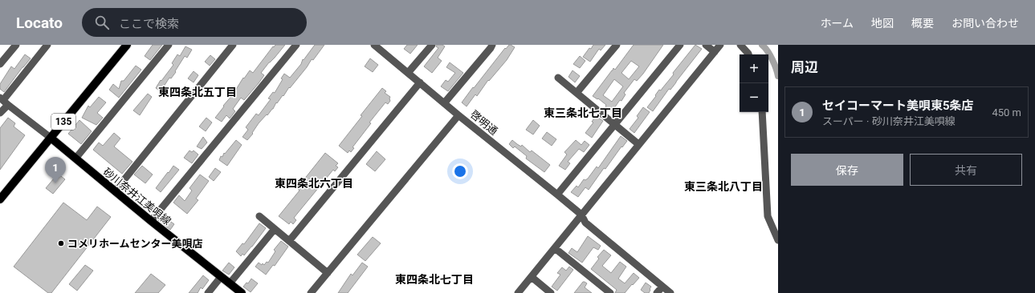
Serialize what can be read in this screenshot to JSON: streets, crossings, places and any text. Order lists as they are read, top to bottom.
{
  "streets": {
    "main road": ["135", "砂川奈井江美唄線"],
    "street": ["啓明通"]
  },
  "crossings": [
    ["135", "砂川奈井江美唄線"]
  ],
  "districts": [
    "東四条北五丁目",
    "東三条北七丁目",
    "東四条北六丁目",
    "東三条北八丁目",
    "東四条北七丁目"
  ],
  "places": ["コメリホームセンター美唄店"],
  "page": {
    "header": "Locato",
    "search": "ここで検索",
    "nav": [
      "ホーム",
      "地図",
      "概要",
      "お問い合わせ"
    ],
    "heading": "周辺",
    "map_buttons": ["+", "−"],
    "list": [
      {
        "mark": "1",
        "name": "セイコーマート美唄東5条店",
        "note": "スーパー · 砂川奈井江美唄線",
        "value": "450 m"
      }
    ],
    "buttons": ["保存", "共有"],
    "pins": "1"
  }
}
